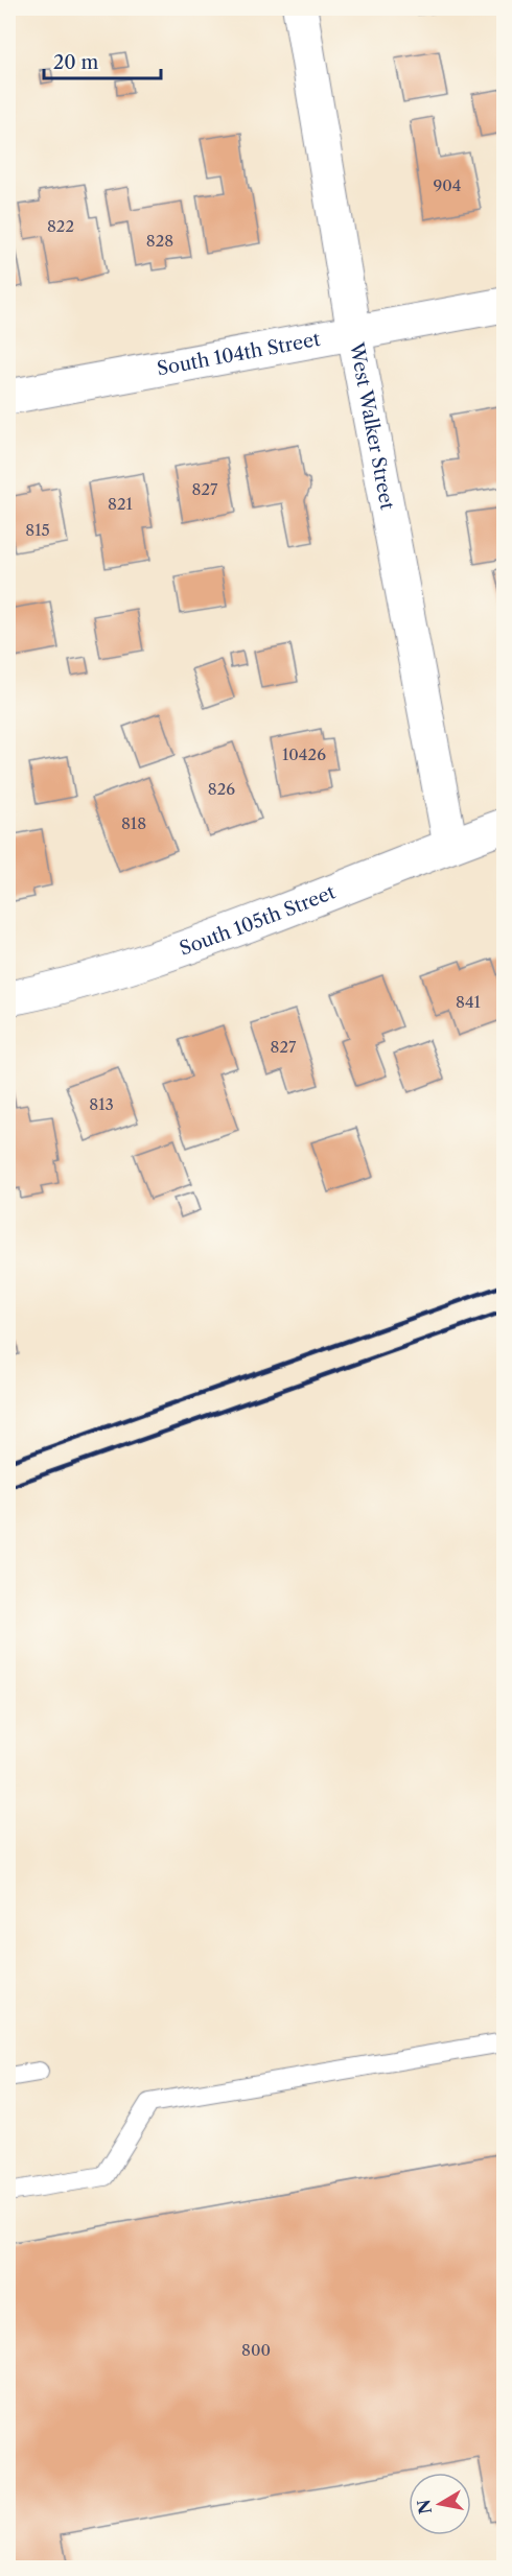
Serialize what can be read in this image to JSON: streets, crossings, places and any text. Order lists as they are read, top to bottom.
{
  "streets": {
    "street": ["South 104th Street", "West Walker Street", "South 105th Street"]
  },
  "crossings": [
    ["South 104th Street", "West Walker Street"],
    ["West Walker Street", "South 105th Street"]
  ],
  "house_numbers": [
    "904",
    "822",
    "828",
    "827",
    "821",
    "815",
    "10426",
    "826",
    "818",
    "841",
    "827",
    "813",
    "800"
  ],
  "scale_bar": "20 m",
  "north": "left"
}
